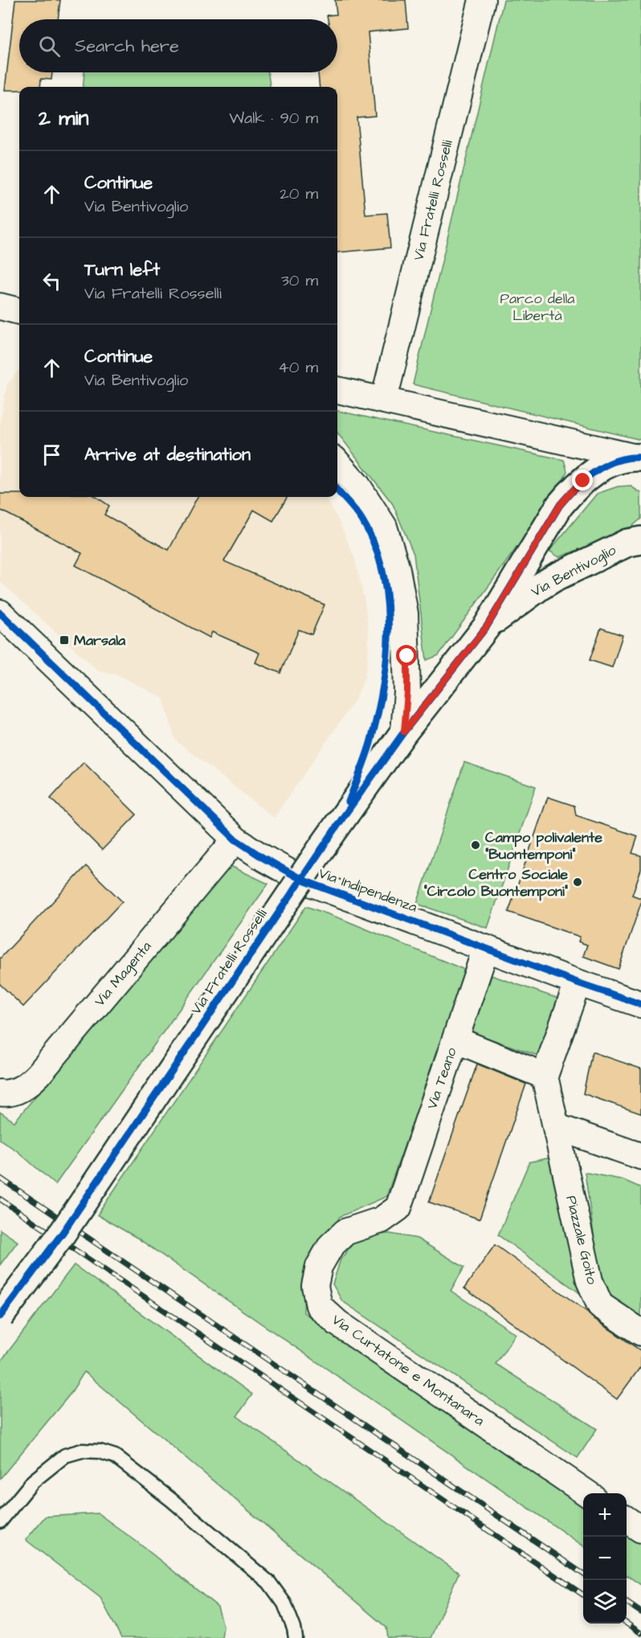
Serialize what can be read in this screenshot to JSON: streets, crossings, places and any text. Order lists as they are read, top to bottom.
{
  "streets": {
    "street": [
      "Via Fratelli Rosselli",
      "Via Bentivoglio",
      "Via Indipendenza",
      "Via Magenta",
      "Via Teano",
      "Piazzale Goito",
      "Via Curtatone e Montanara"
    ]
  },
  "crossings": [
    ["Via Fratelli Rosselli", "Via Bentivoglio"],
    ["Via Indipendenza", "Via Magenta"],
    ["Via Indipendenza", "Via Teano"],
    ["Via Teano", "Via Curtatone e Montanara"]
  ],
  "parks": ["Parco della Libertà"],
  "places": {
    "transit": ["Marsala"],
    "other": ["Campo polivalente \"Buontemponi\"", "Centro Sociale \"Circolo Buontemponi\""]
  },
  "page": {
    "search": "Search here",
    "heading": ["2 min", "Walk · 90 m"],
    "list": [
      ["Continue", "Via Bentivoglio", "20 m"],
      ["Turn left", "Via Fratelli Rosselli", "30 m"],
      ["Continue", "Via Bentivoglio", "40 m"],
      "Arrive at destination"
    ],
    "map_buttons": ["+", "−"]
  }
}
